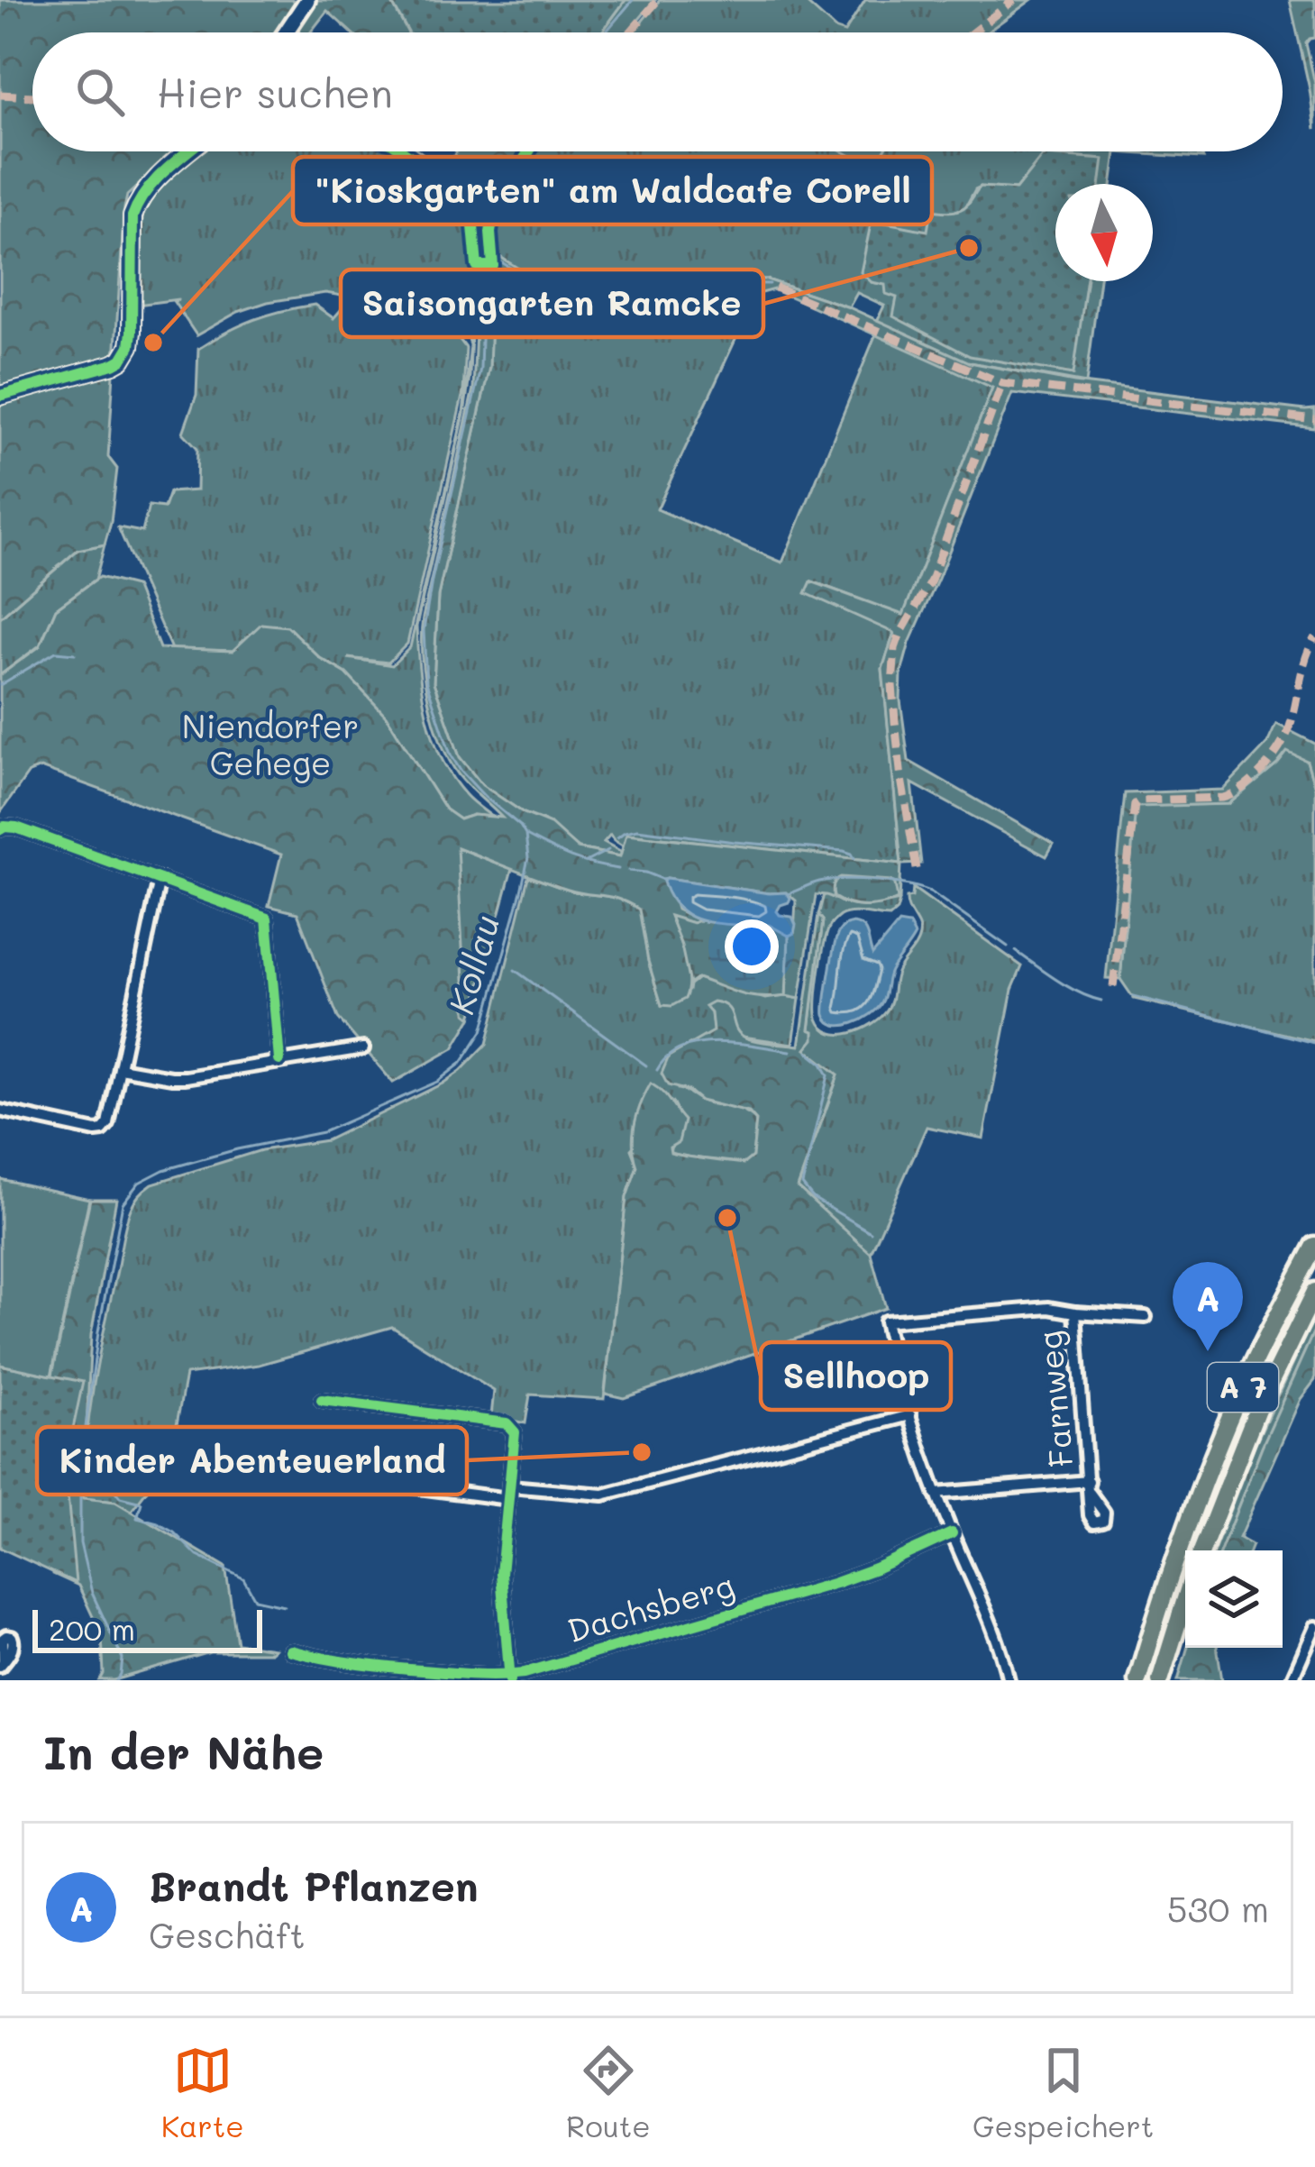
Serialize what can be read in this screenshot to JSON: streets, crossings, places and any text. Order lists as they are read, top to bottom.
{
  "streets": {
    "highway": ["A 7"],
    "street": ["Farnweg", "Dachsberg"]
  },
  "water": ["Kollau"],
  "parks": ["Niendorfer Gehege"],
  "places": [
    "Saisongarten Ramcke",
    "\"Kioskgarten\" am Waldcafe Corell",
    "Sellhoop",
    "Kinder Abenteuerland"
  ],
  "scale_bar": "200 m",
  "north": "bottom",
  "page": {
    "search": "Hier suchen",
    "pins": "A",
    "scale": "200 m",
    "heading": "In der Nähe",
    "list": [
      {
        "mark": "A",
        "name": "Brandt Pflanzen",
        "note": "Geschäft",
        "value": "530 m"
      }
    ],
    "nav": ["Karte", "Route", "Gespeichert"]
  }
}
